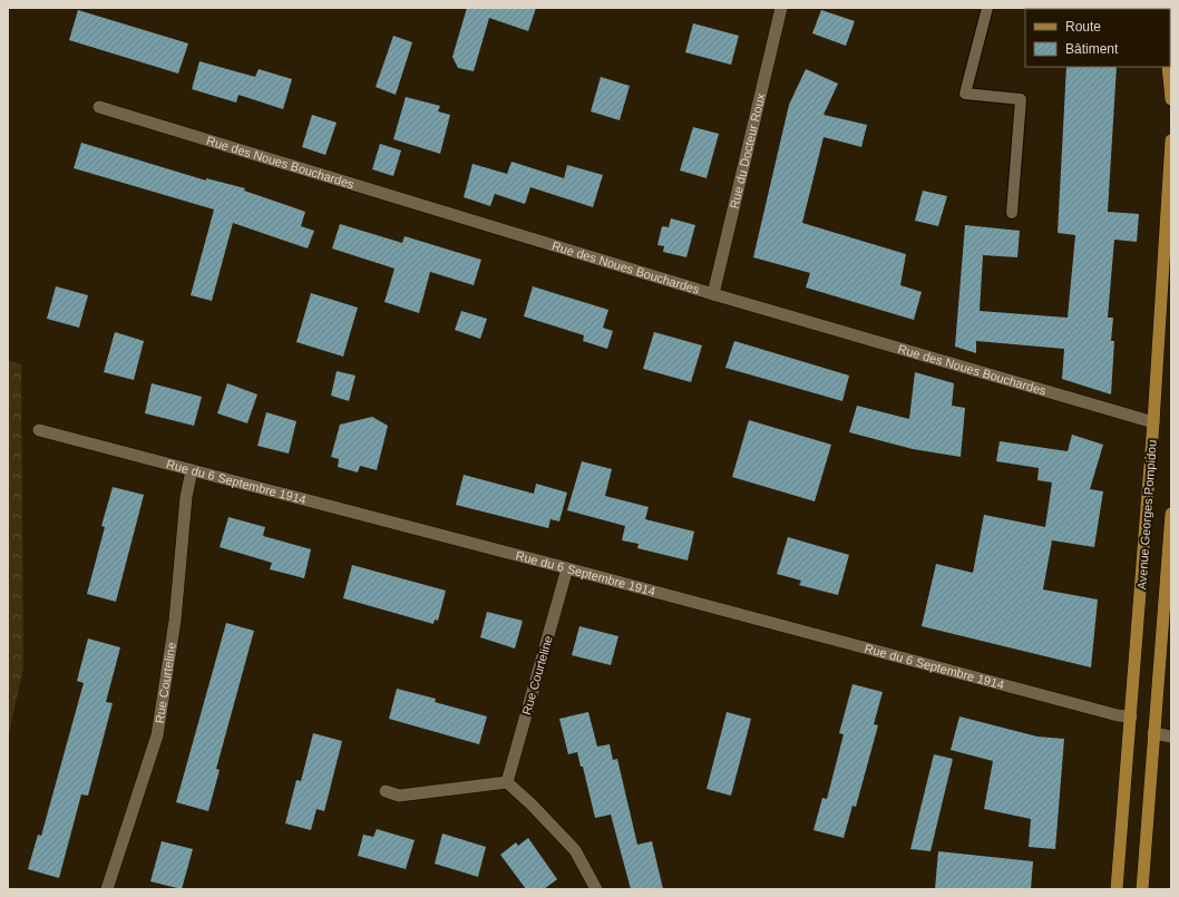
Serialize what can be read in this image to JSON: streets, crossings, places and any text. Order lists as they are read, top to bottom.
{
  "streets": {
    "main road": ["Avenue Georges Pompidou"],
    "street": [
      "Rue du Docteur Roux",
      "Rue des Noues Bouchardes",
      "Rue du 6 Septembre 1914",
      "Rue Courteline"
    ]
  },
  "crossings": [
    ["Rue du Docteur Roux", "Rue des Noues Bouchardes"],
    ["Rue des Noues Bouchardes", "Avenue Georges Pompidou"],
    ["Rue du 6 Septembre 1914", "Avenue Georges Pompidou"],
    ["Rue du 6 Septembre 1914", "Rue Courteline"]
  ],
  "legend": ["Route", "Bâtiment"]
}
